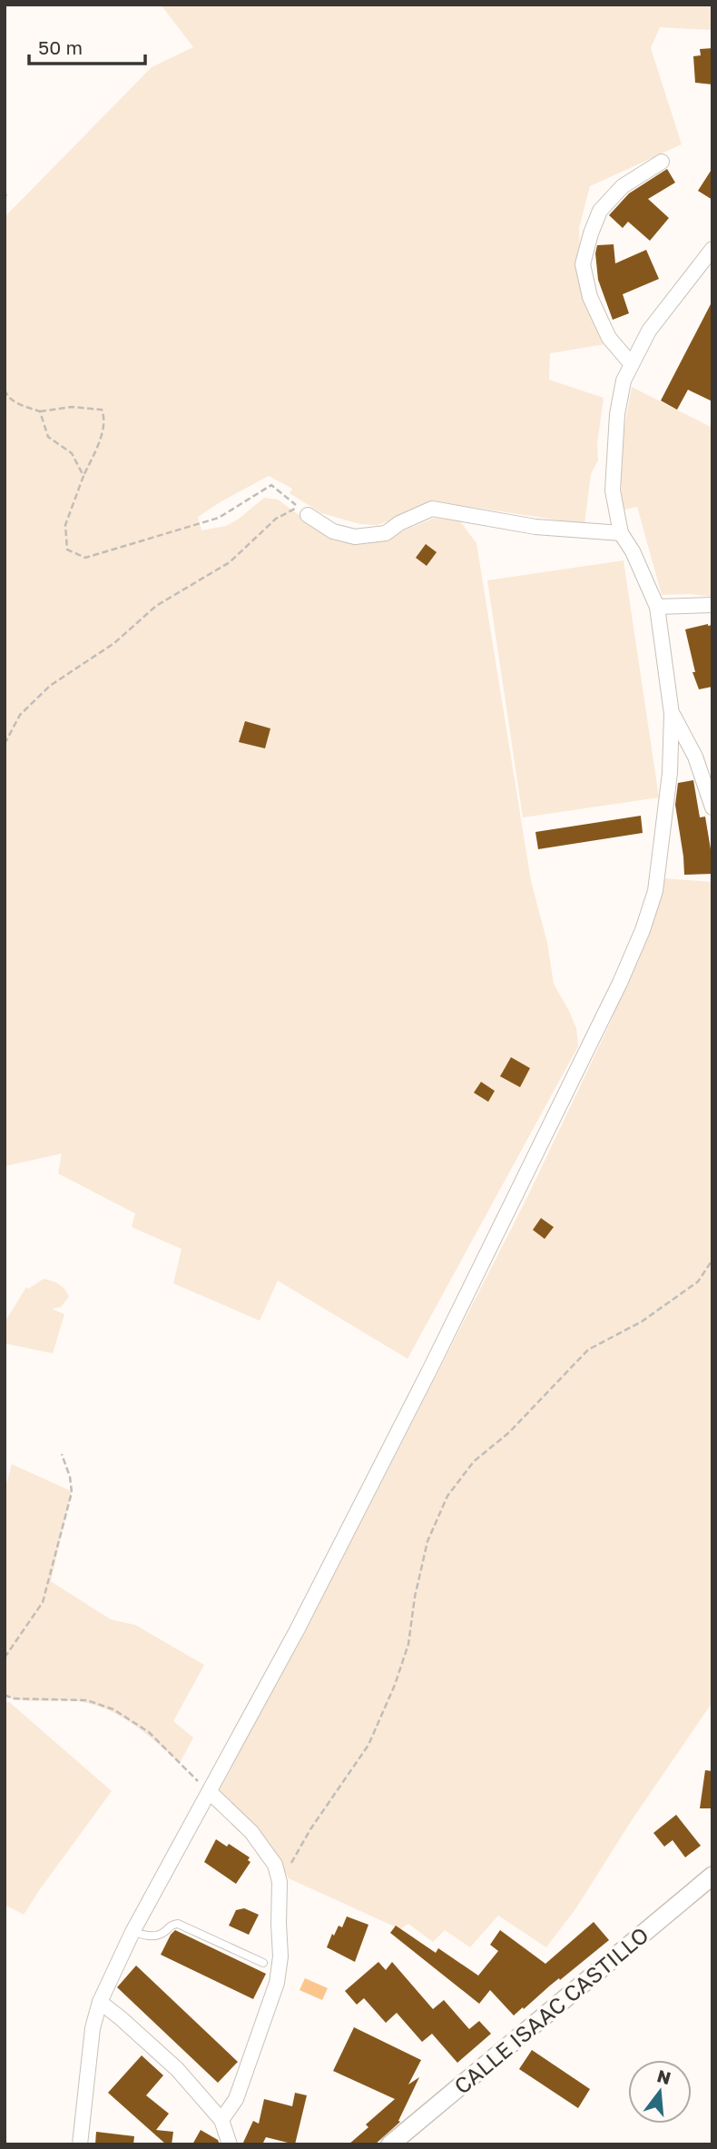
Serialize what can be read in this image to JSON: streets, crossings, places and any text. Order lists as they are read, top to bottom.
{
  "streets": {
    "street": ["CALLE ISAAC CASTILLO"]
  },
  "scale_bar": "50 m",
  "north": "top"
}
